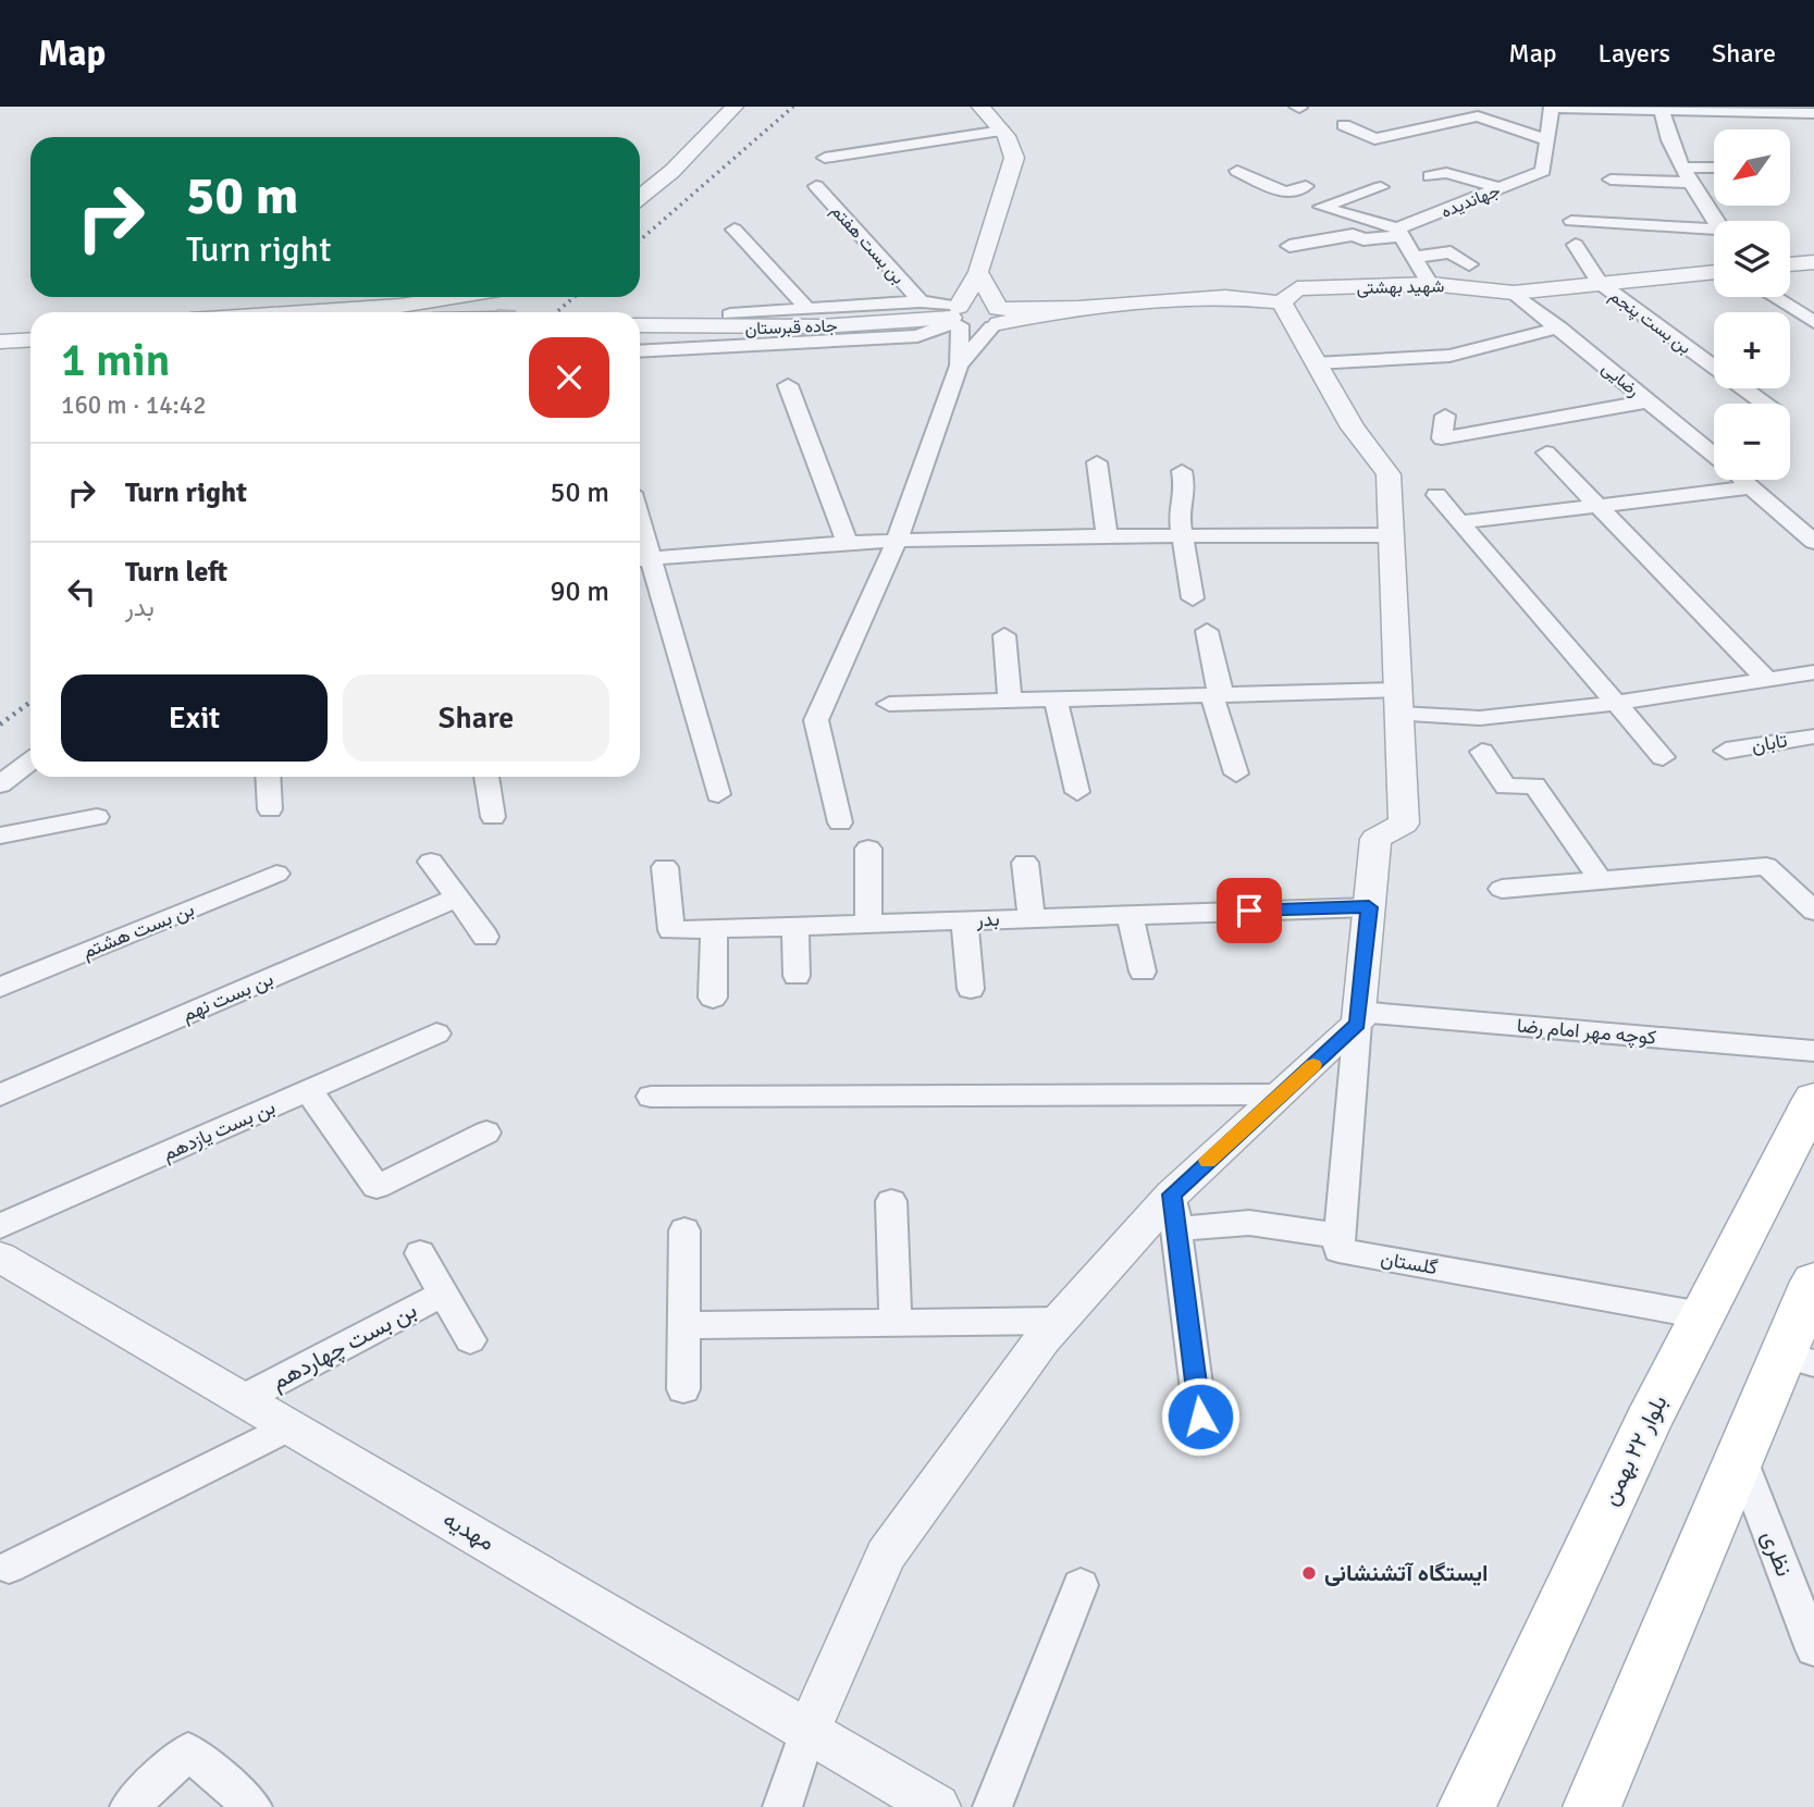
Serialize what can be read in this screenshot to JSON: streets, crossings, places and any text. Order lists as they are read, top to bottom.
{
  "streets": {
    "main road": ["بلوار ۲۲ بهمن"],
    "street": [
      "جهاندیده",
      "بن بست هفتم",
      "شهید بهشتی",
      "بن بست پنجم",
      "جاده قبرستان",
      "رضایی",
      "تابان",
      "بدر",
      "بن بست هشتم",
      "بن بست نهم",
      "کوچه مهر امام رضا",
      "بن بست یازدهم",
      "گلستان",
      "بن بست چهاردهم",
      "مهدیه",
      "نظری"
    ]
  },
  "crossings": [
    ["شهید بهشتی", "بن بست پنجم"],
    ["شهید بهشتی", "جاده قبرستان"],
    ["شهید بهشتی", "رضایی"],
    ["گلستان", "بلوار ۲۲ بهمن"],
    ["بن بست چهاردهم", "مهدیه"]
  ],
  "places": ["ایستگاه آتشنشانی"],
  "north": "bottom left",
  "page": {
    "header": "Map",
    "nav": ["Map", "Layers", "Share"],
    "map_buttons": ["+", "−"],
    "turn": ["50 m", "Turn right"],
    "heading": ["1 min", "160 m · 14:42"],
    "list": [
      {
        "name": "Turn right",
        "value": "50 m"
      },
      {
        "name": "Turn left",
        "note": "بدر",
        "value": "90 m"
      }
    ],
    "buttons": ["Exit", "Share"]
  }
}
